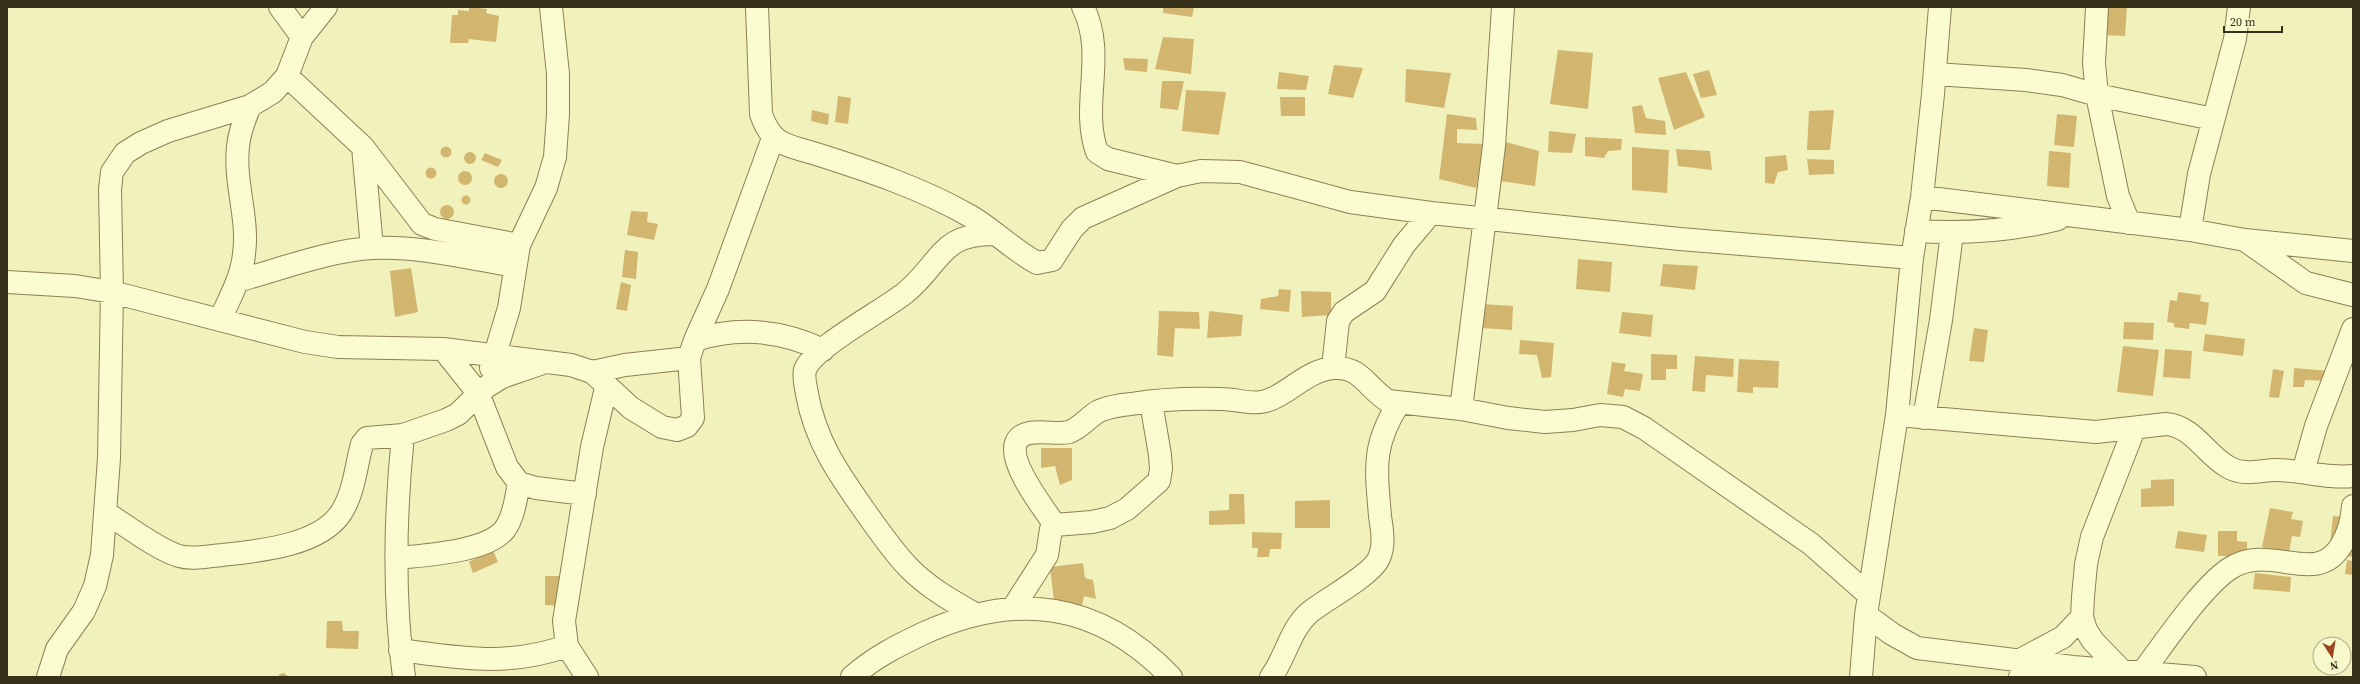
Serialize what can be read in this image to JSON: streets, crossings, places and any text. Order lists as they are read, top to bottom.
{
  "scale_bar": "20 m",
  "north": "bottom"
}
